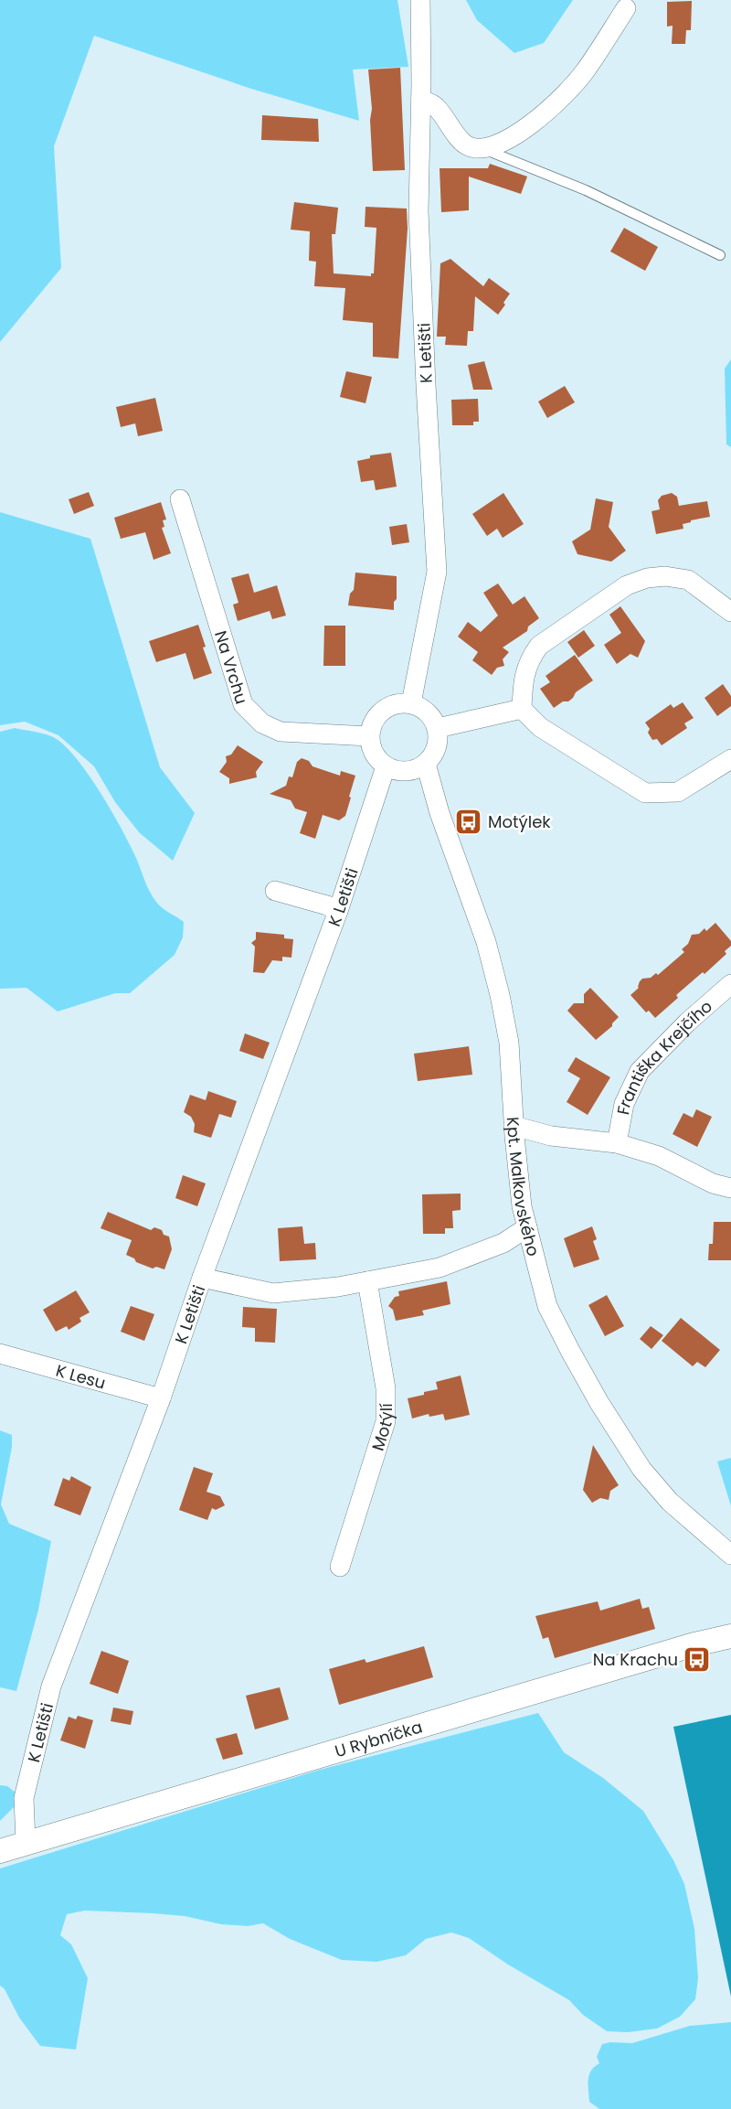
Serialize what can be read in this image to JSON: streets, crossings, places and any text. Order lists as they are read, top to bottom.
{
  "streets": {
    "street": [
      "K Letišti",
      "Na Vrchu",
      "Františka Krejčího",
      "Kpt. Malkovského",
      "K Lesu",
      "Motýlí",
      "U Rybníčka"
    ]
  },
  "crossings": [
    ["K Letišti", "Na Vrchu"],
    ["K Letišti", "Kpt. Malkovského"],
    ["K Letišti", "K Lesu"],
    ["K Letišti", "U Rybníčka"],
    ["Na Vrchu", "Kpt. Malkovského"],
    ["Františka Krejčího", "Kpt. Malkovského"]
  ],
  "places": {
    "bus stop": ["Motýlek", "Na Krachu"]
  }
}
